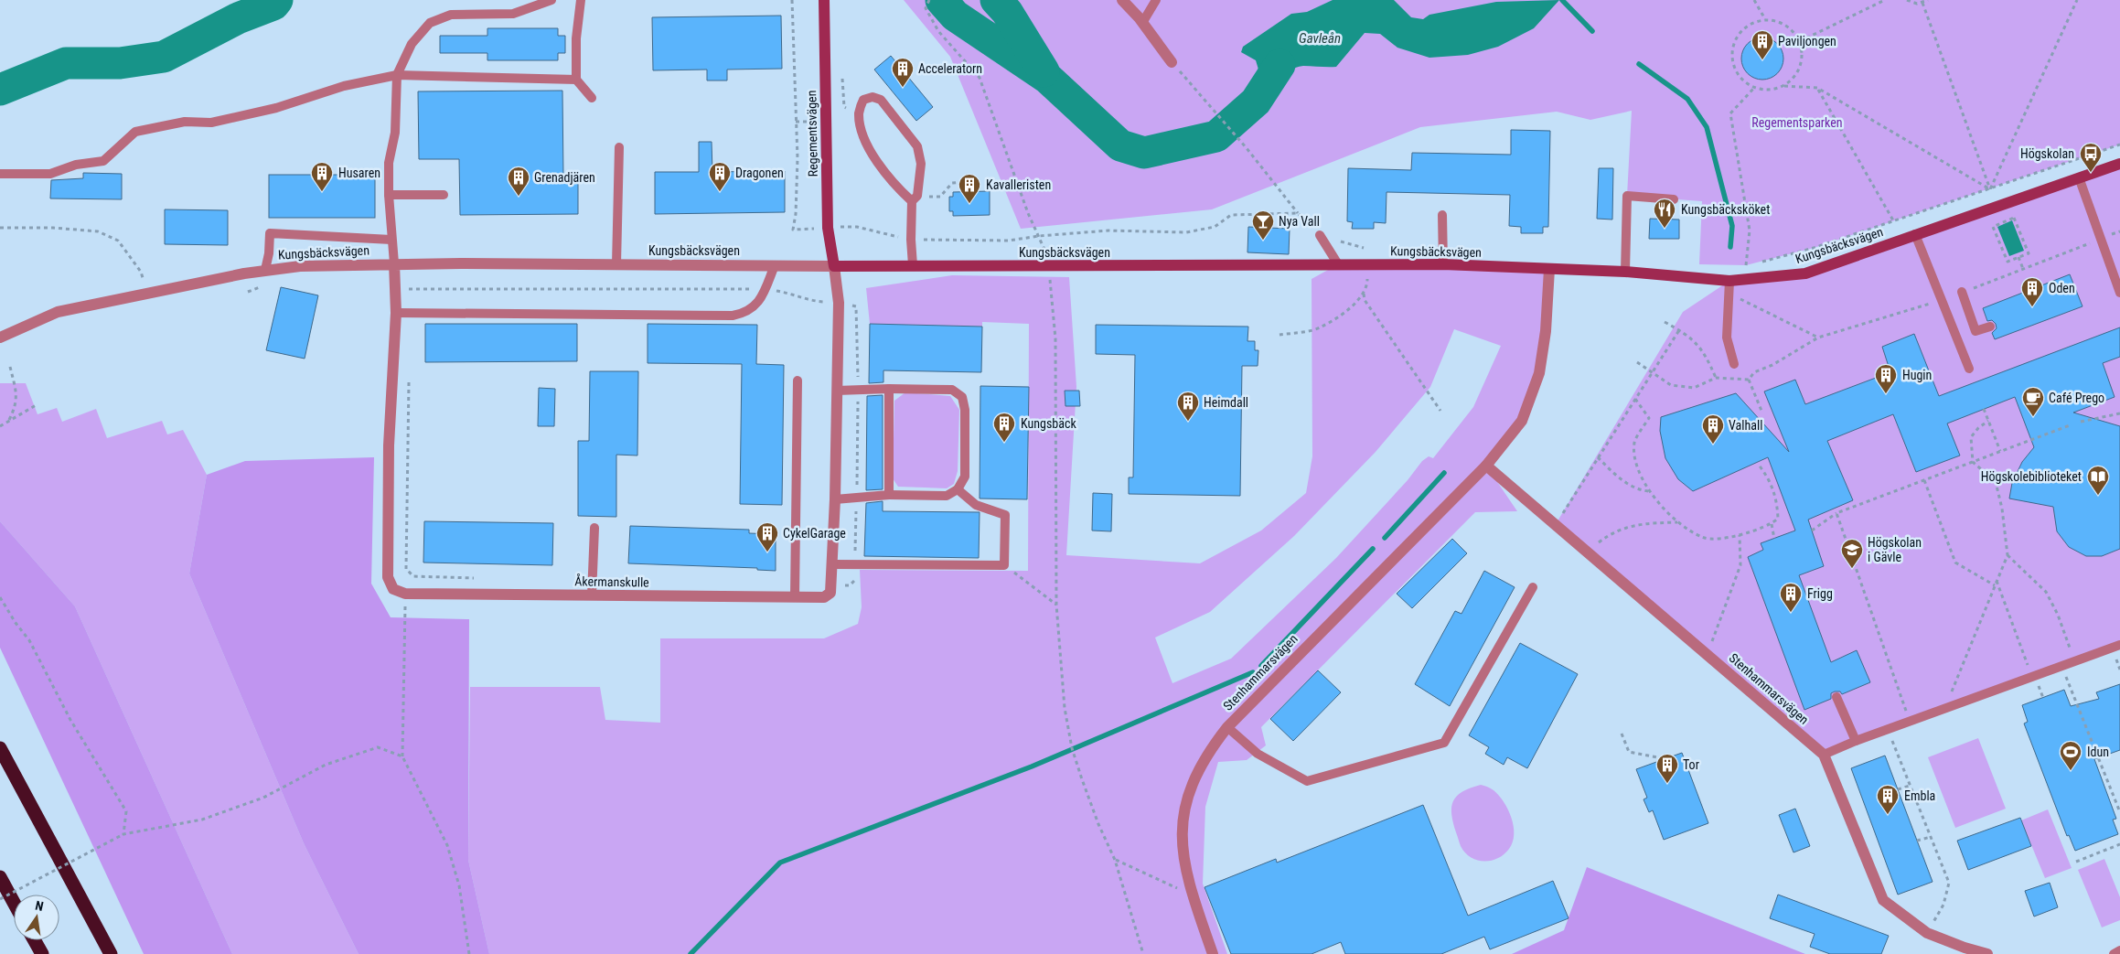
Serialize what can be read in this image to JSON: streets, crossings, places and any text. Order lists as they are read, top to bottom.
{
  "streets": {
    "street": [
      "Regementsvägen",
      "Kungsbäcksvägen",
      "Åkermanskulle",
      "Stenhammarsvägen"
    ]
  },
  "crossings": [
    ["Regementsvägen", "Kungsbäcksvägen"],
    ["Kungsbäcksvägen", "Stenhammarsvägen"]
  ],
  "water": ["Gavleån"],
  "parks": ["Regementsparken"],
  "places": {
    "building": [
      "Paviljongen",
      "Acceleratorn",
      "Husaren",
      "Dragonen",
      "Grenadjären",
      "Kavalleristen",
      "Oden",
      "Hugin",
      "Heimdall",
      "Kungsbäck",
      "Valhall",
      "CykelGarage",
      "Frigg",
      "Tor",
      "Embla"
    ],
    "bus stop": ["Högskolan"],
    "restaurant": ["Kungsbäcksköket"],
    "bar": ["Nya Vall"],
    "cafe": ["Café Prego"],
    "library": ["Högskolebiblioteket"],
    "school or university": ["Högskolan i Gävle"],
    "sports": ["Idun"]
  },
  "north": "top"
}
